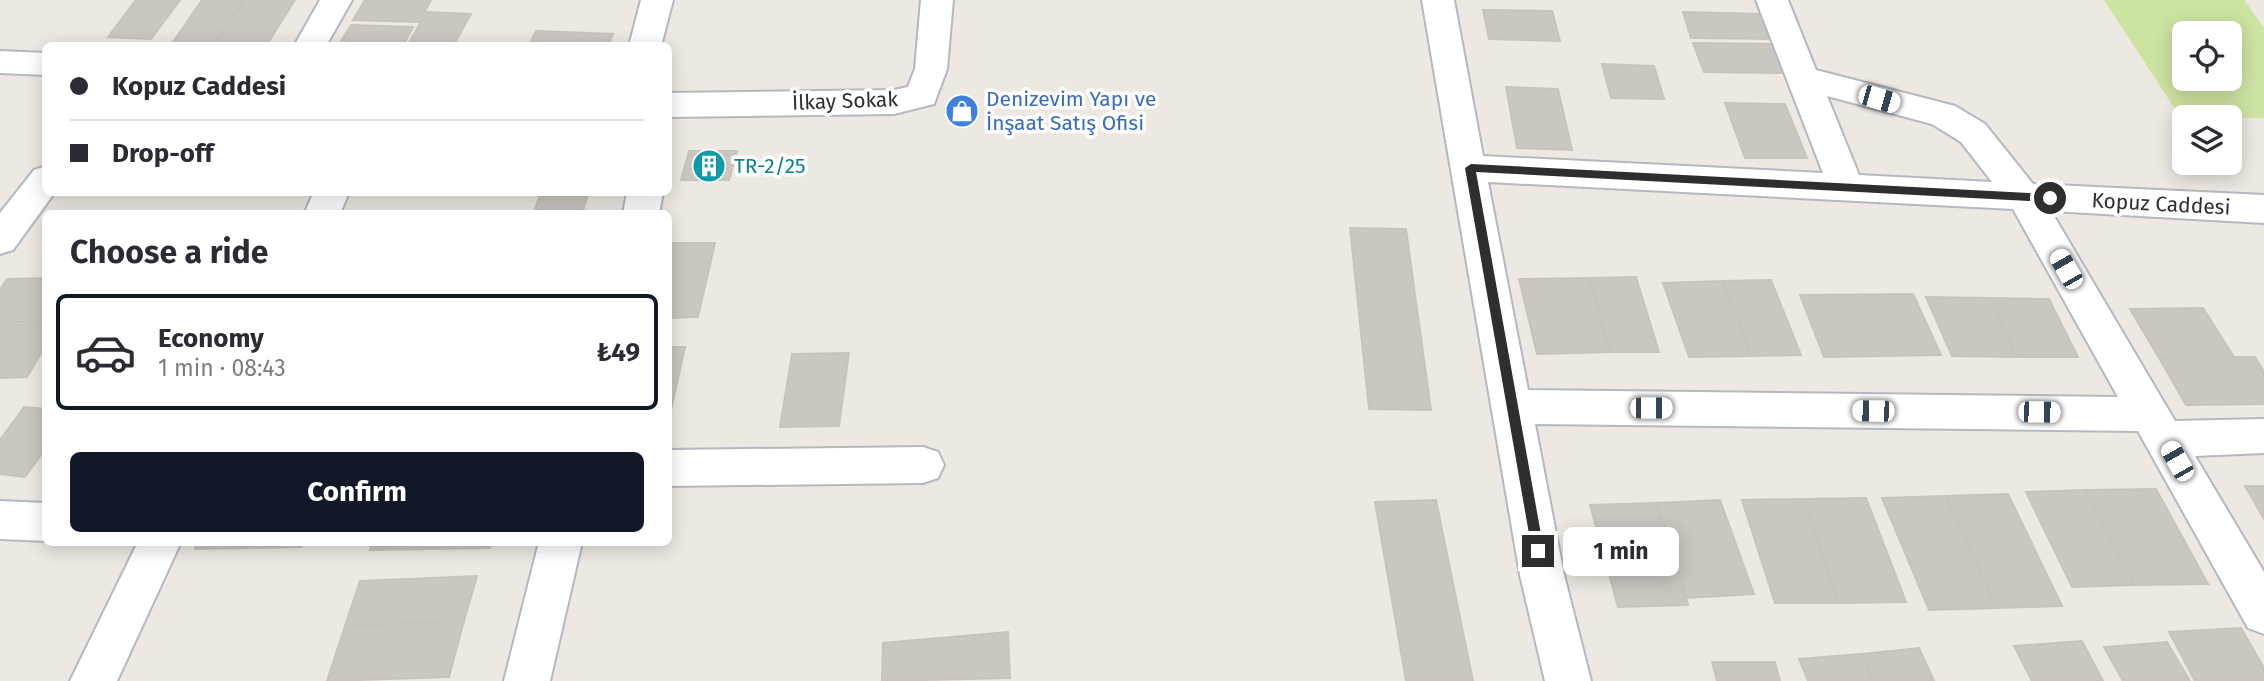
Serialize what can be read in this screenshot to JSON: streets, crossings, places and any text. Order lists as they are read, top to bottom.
{
  "streets": {
    "street": ["İlkay Sokak", "Kopuz Caddesi"]
  },
  "places": {
    "shop": ["Denizevim Yapı ve İnşaat Satış Ofisi"],
    "building": ["TR-2/25"]
  },
  "page": {
    "banner": ["Kopuz Caddesi", "Drop-off"],
    "heading": "Choose a ride",
    "list": [
      {
        "name": "Economy",
        "note": "1 min · 08:43",
        "value": "₺49"
      }
    ],
    "buttons": "Confirm",
    "bubble": "1 min"
  }
}
